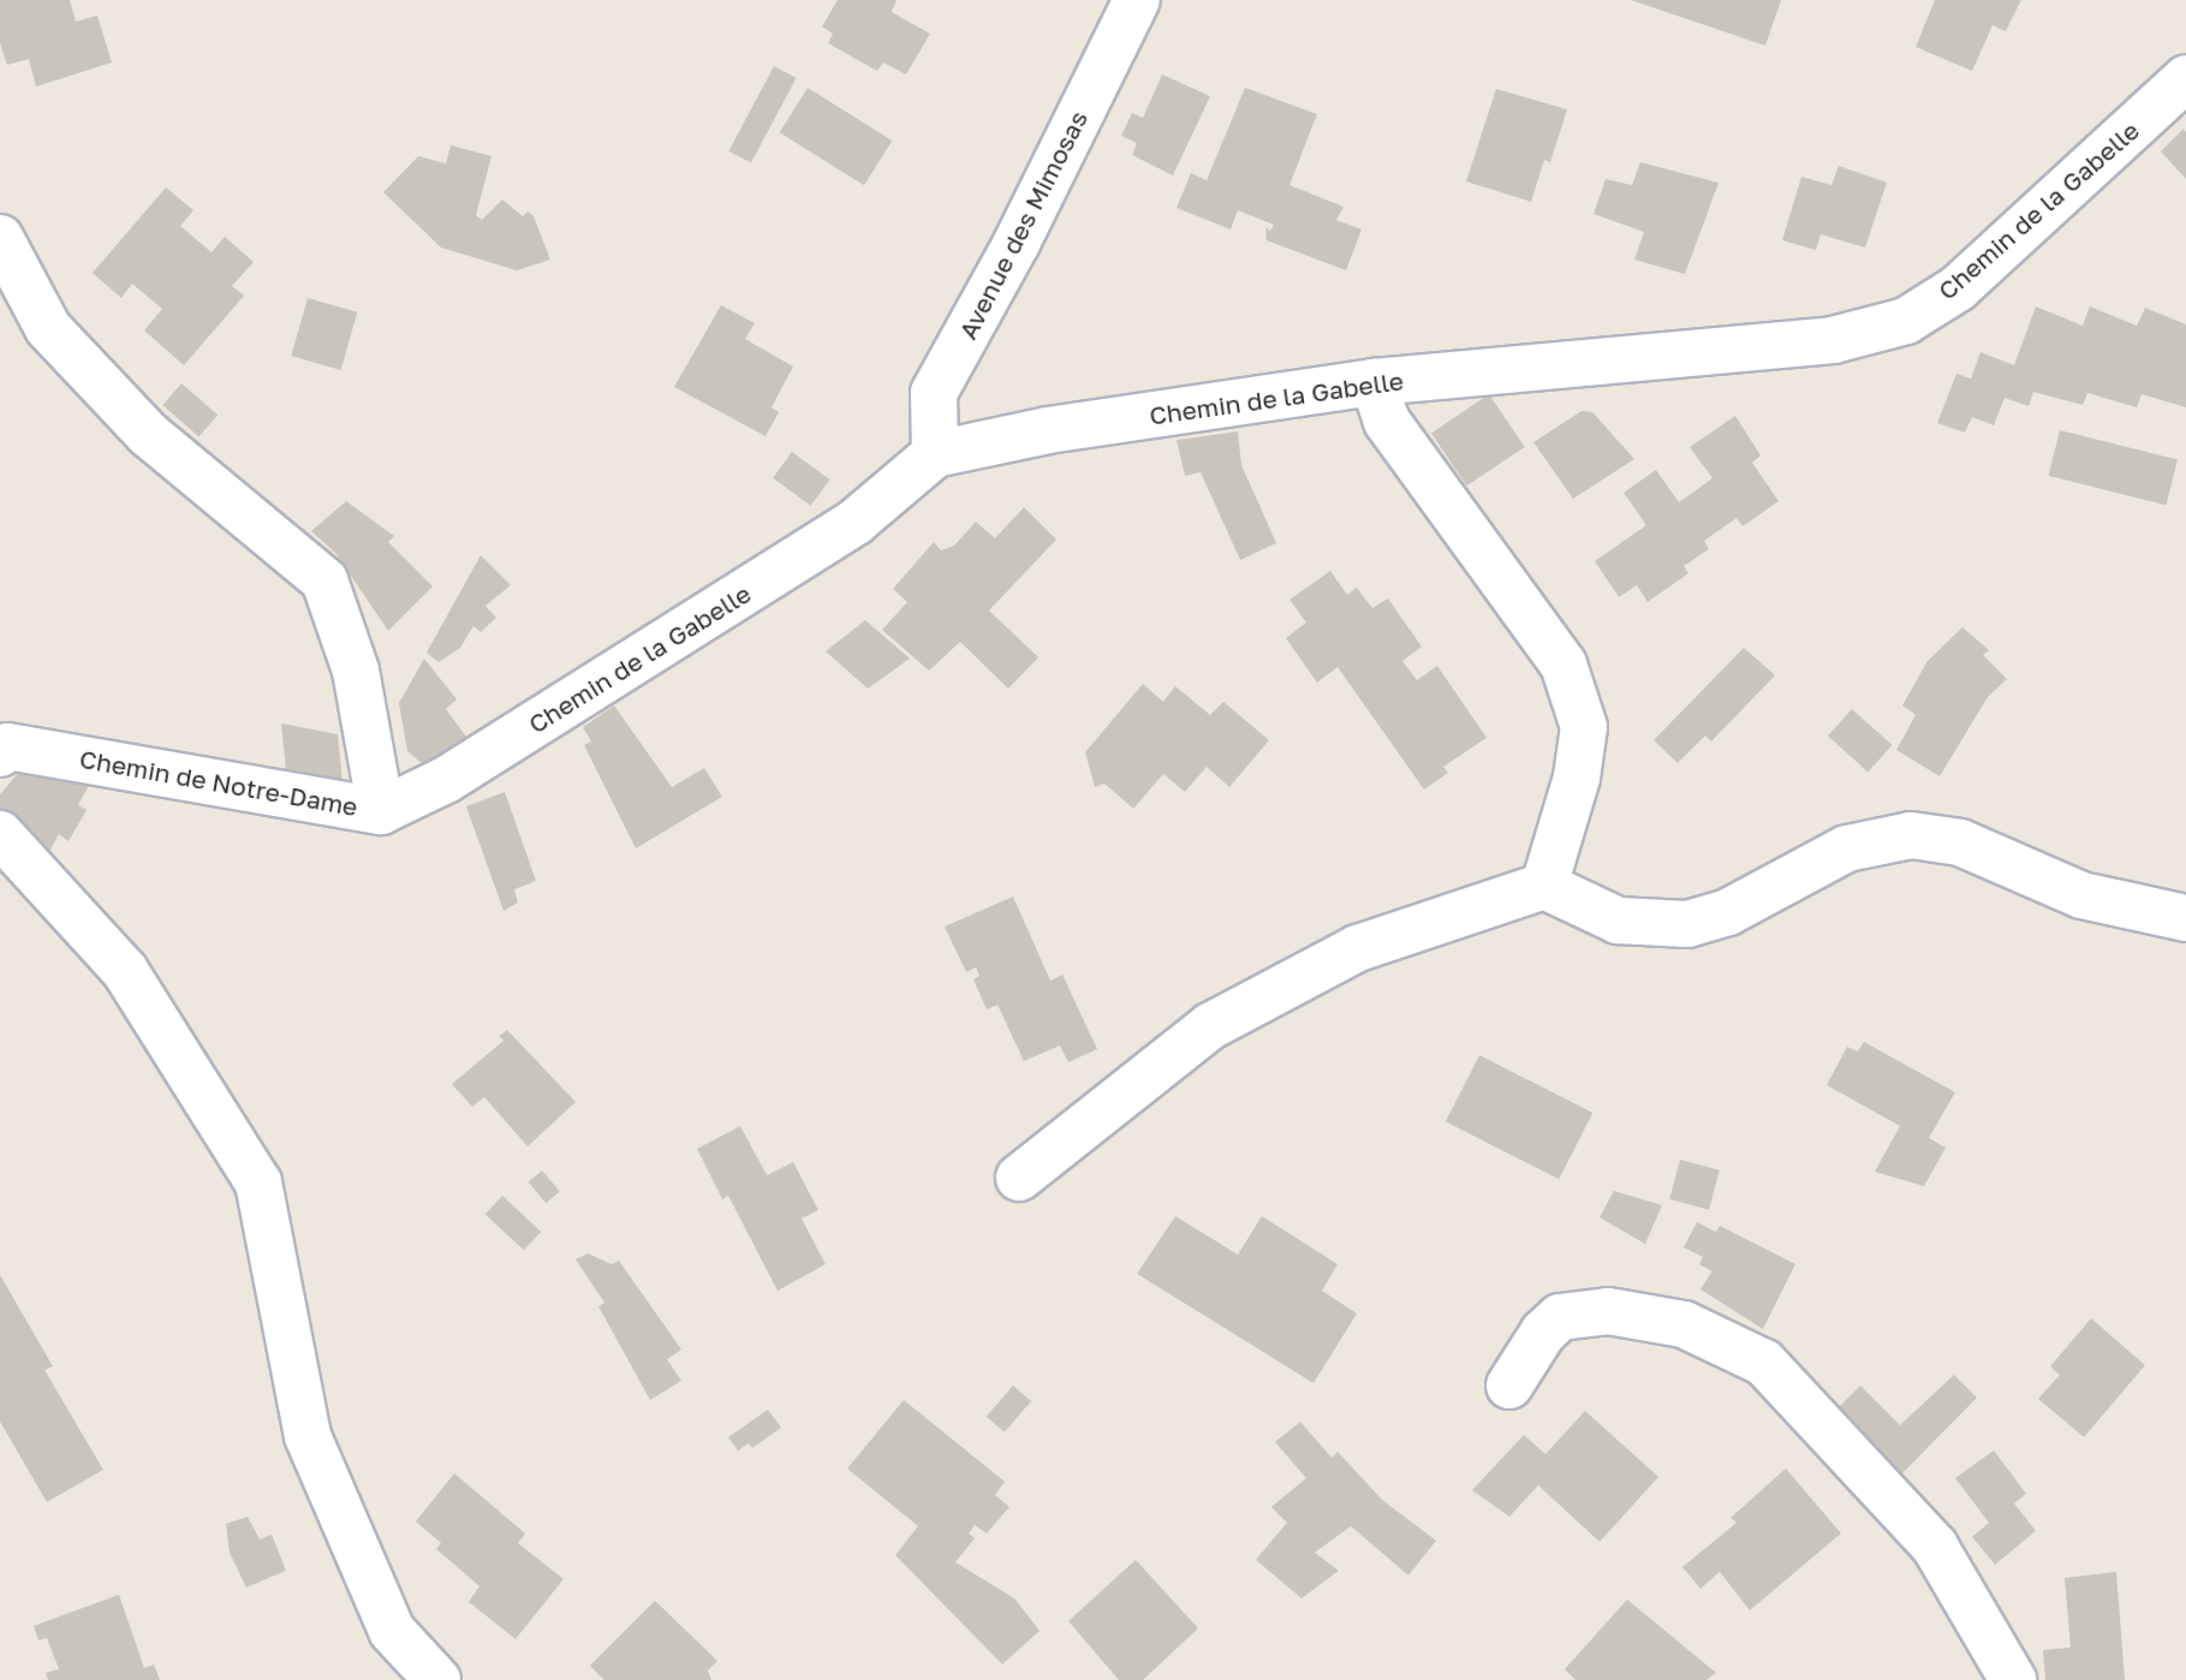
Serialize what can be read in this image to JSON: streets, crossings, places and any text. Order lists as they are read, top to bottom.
{
  "streets": {
    "street": ["Chemin de la Gabelle", "Avenue des Mimosas", "Chemin de Notre-Dame"]
  },
  "crossings": [
    ["Chemin de la Gabelle", "Avenue des Mimosas"],
    ["Chemin de la Gabelle", "Chemin de Notre-Dame"]
  ]
}
